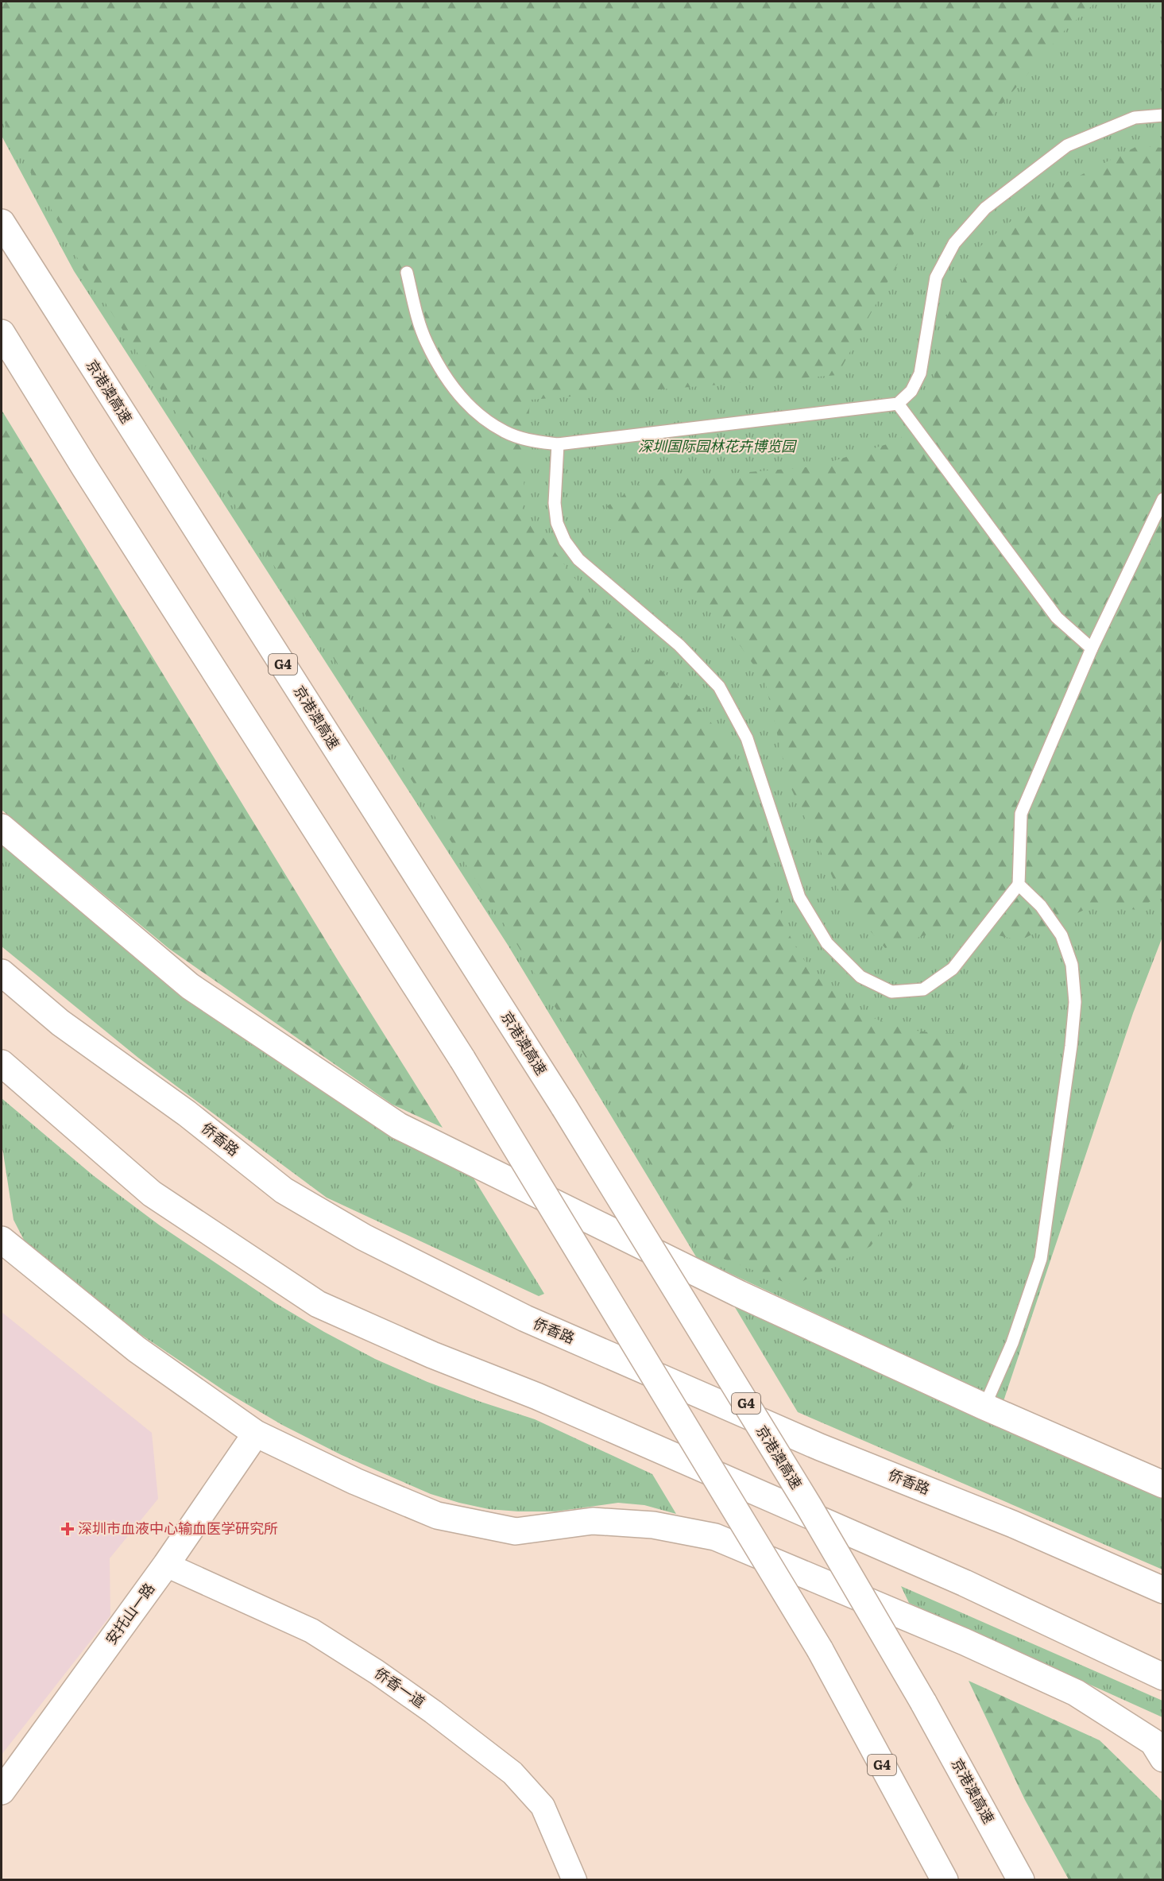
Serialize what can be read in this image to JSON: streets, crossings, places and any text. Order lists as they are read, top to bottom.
{
  "streets": {
    "main road": [
      "京港澳高速",
      "G4",
      "侨香路",
      "安托山一路"
    ],
    "street": ["侨香一道"]
  },
  "crossings": [
    ["安托山一路", "侨香一道"]
  ],
  "parks": ["深圳国际园林花卉博览园"],
  "places": {
    "health": ["深圳市血液中心输血医学研究所"]
  }
}
